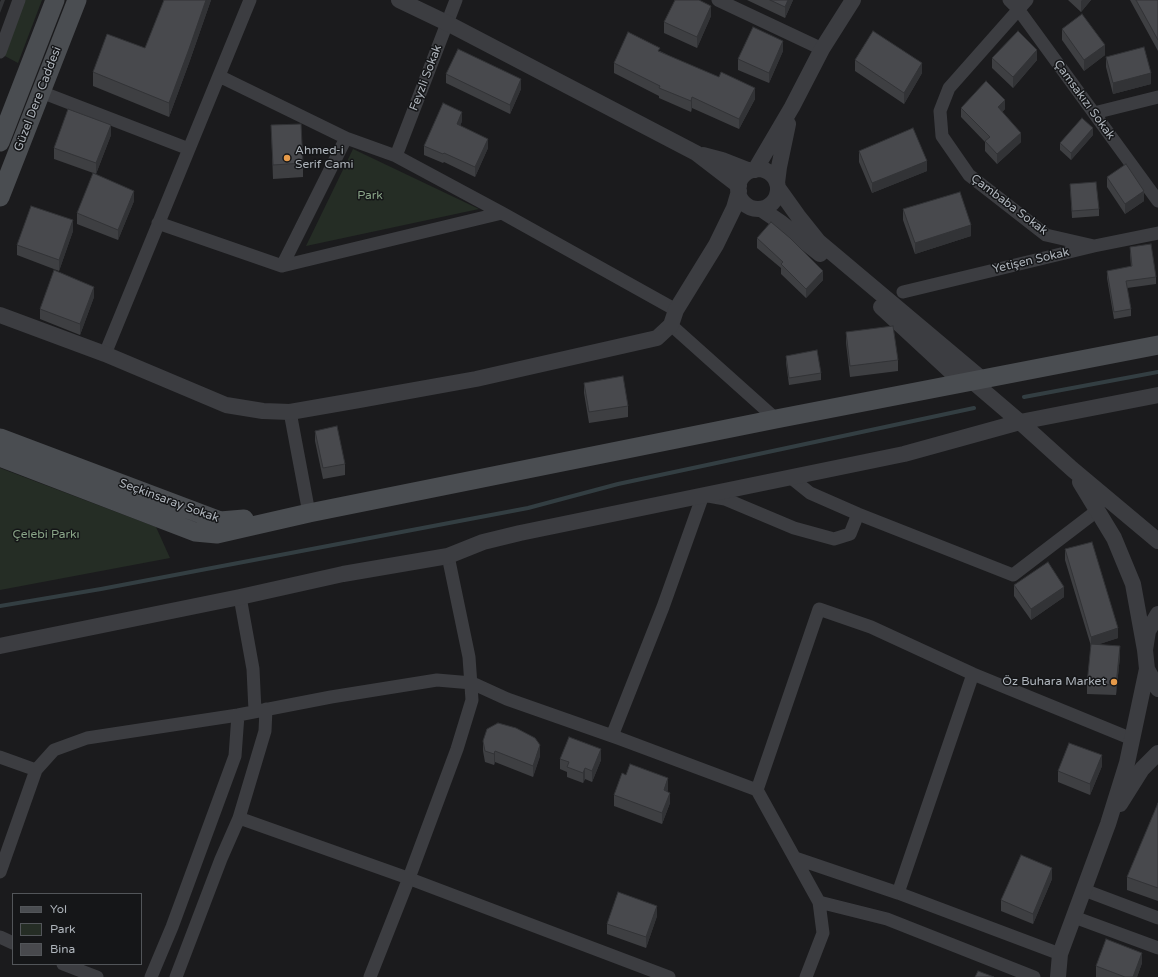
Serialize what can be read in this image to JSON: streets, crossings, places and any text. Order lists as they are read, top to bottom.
{
  "streets": {
    "main road": ["Güzel Dere Caddesi", "Seçkinsaray Sokak"],
    "street": [
      "Feyzli Sokak",
      "Çamsakızı Sokak",
      "Çambaba Sokak",
      "Yetişen Sokak"
    ]
  },
  "crossings": [
    ["Çamsakızı Sokak", "Çambaba Sokak"],
    ["Çambaba Sokak", "Yetişen Sokak"]
  ],
  "parks": ["Park", "Çelebi Parkı"],
  "places": ["Ahmed-i Serif Cami", "Öz Buhara Market"],
  "legend": ["Yol", "Park", "Bina"]
}
